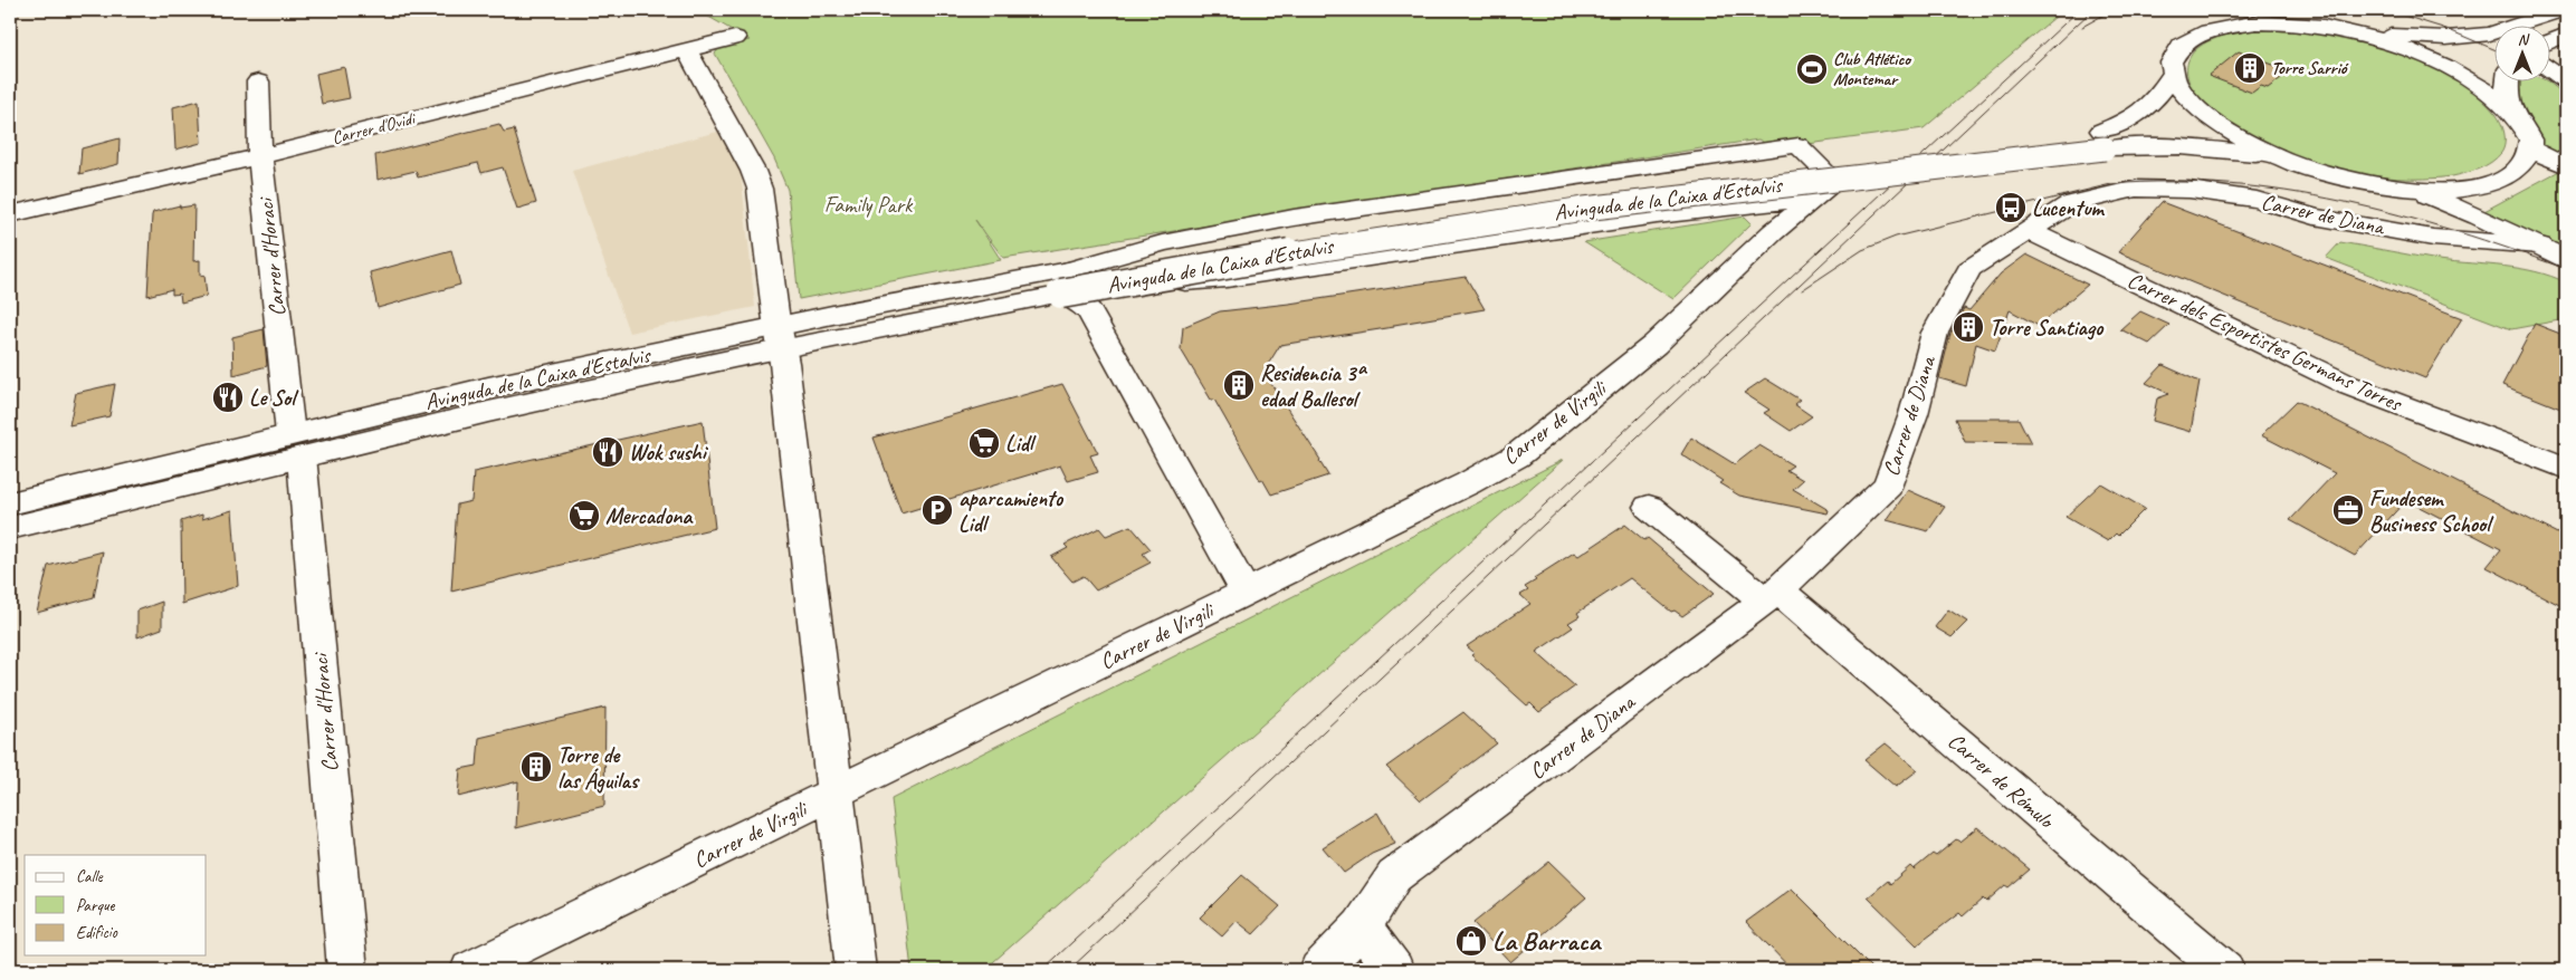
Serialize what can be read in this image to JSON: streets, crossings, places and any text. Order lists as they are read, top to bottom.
{
  "streets": {
    "street": [
      "Carrer d'Ovidi",
      "Avinguda de la Caixa d'Estalvis",
      "Carrer de Diana",
      "Carrer d'Horaci",
      "Carrer dels Esportistes Germans Torres",
      "Carrer de Virgili",
      "Carrer de Rómulo"
    ]
  },
  "crossings": [
    ["Carrer d'Ovidi", "Carrer d'Horaci"],
    ["Avinguda de la Caixa d'Estalvis", "Carrer d'Horaci"],
    ["Avinguda de la Caixa d'Estalvis", "Carrer de Virgili"],
    ["Carrer de Diana", "Carrer dels Esportistes Germans Torres"],
    ["Carrer de Diana", "Carrer de Rómulo"]
  ],
  "parks": ["Family Park"],
  "places": {
    "building": [
      "Torre Sarrió",
      "Torre Santiago",
      "Residencia 3ª edad Ballesol",
      "Torre de las Águilas"
    ],
    "sports": ["Club Atlético Montemar"],
    "bus stop": ["Lucentum"],
    "restaurant": ["Le Sol", "Wok sushi"],
    "supermarket": ["Lidl", "Mercadona"],
    "parking": ["aparcamiento Lidl"],
    "office": ["Fundesem Business School"],
    "shop": ["La Barraca"]
  },
  "legend": ["Calle", "Parque", "Edificio"],
  "north": "top"
}
